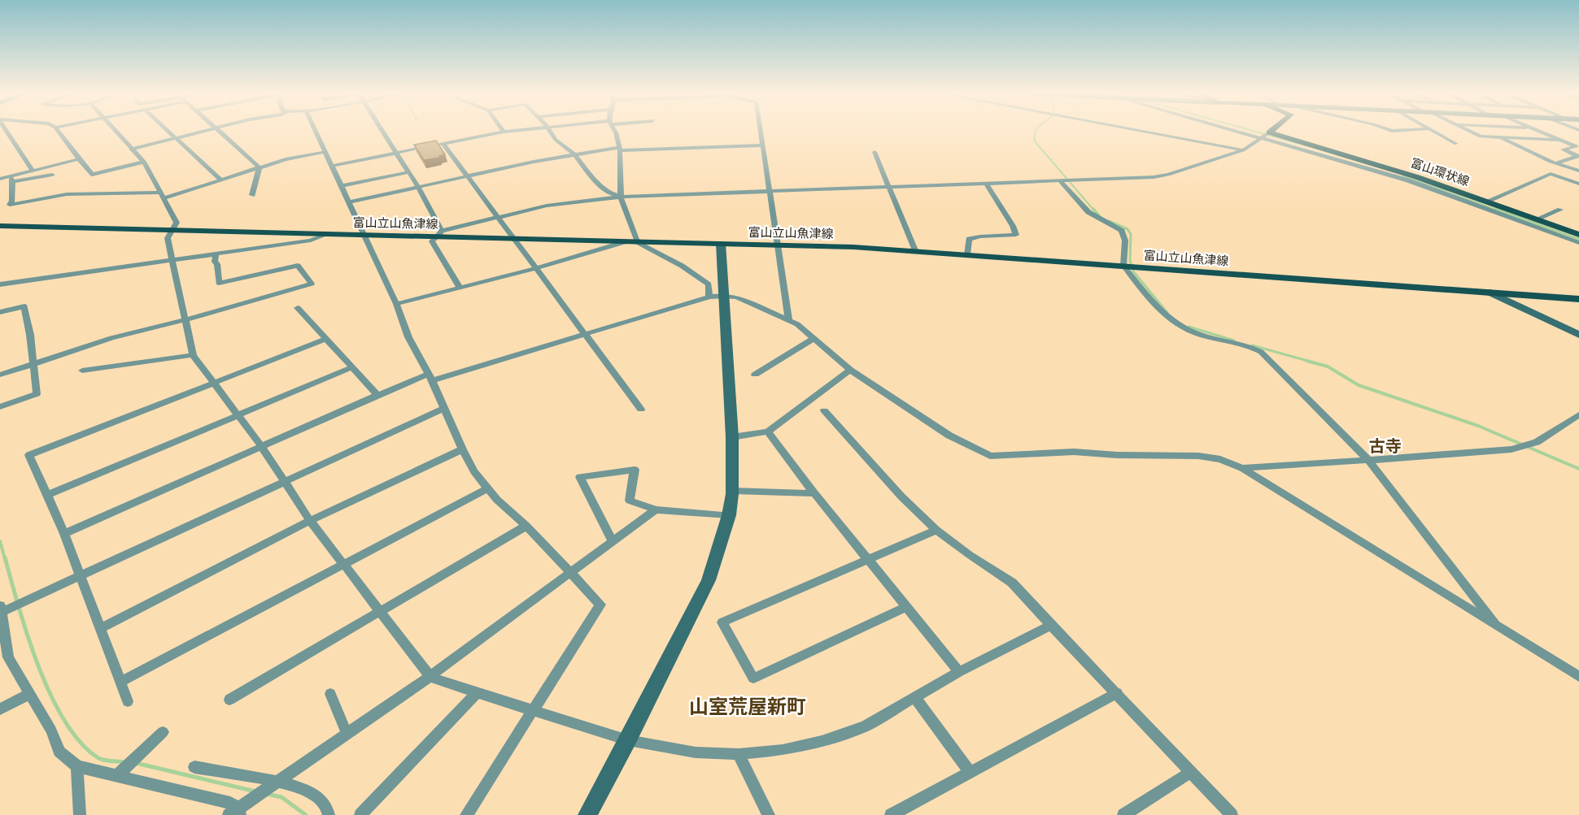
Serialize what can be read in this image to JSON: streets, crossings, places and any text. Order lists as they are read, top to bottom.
{
  "streets": {
    "main road": ["富山環状線", "富山立山魚津線"]
  },
  "districts": ["古寺", "山室荒屋新町"]
}
